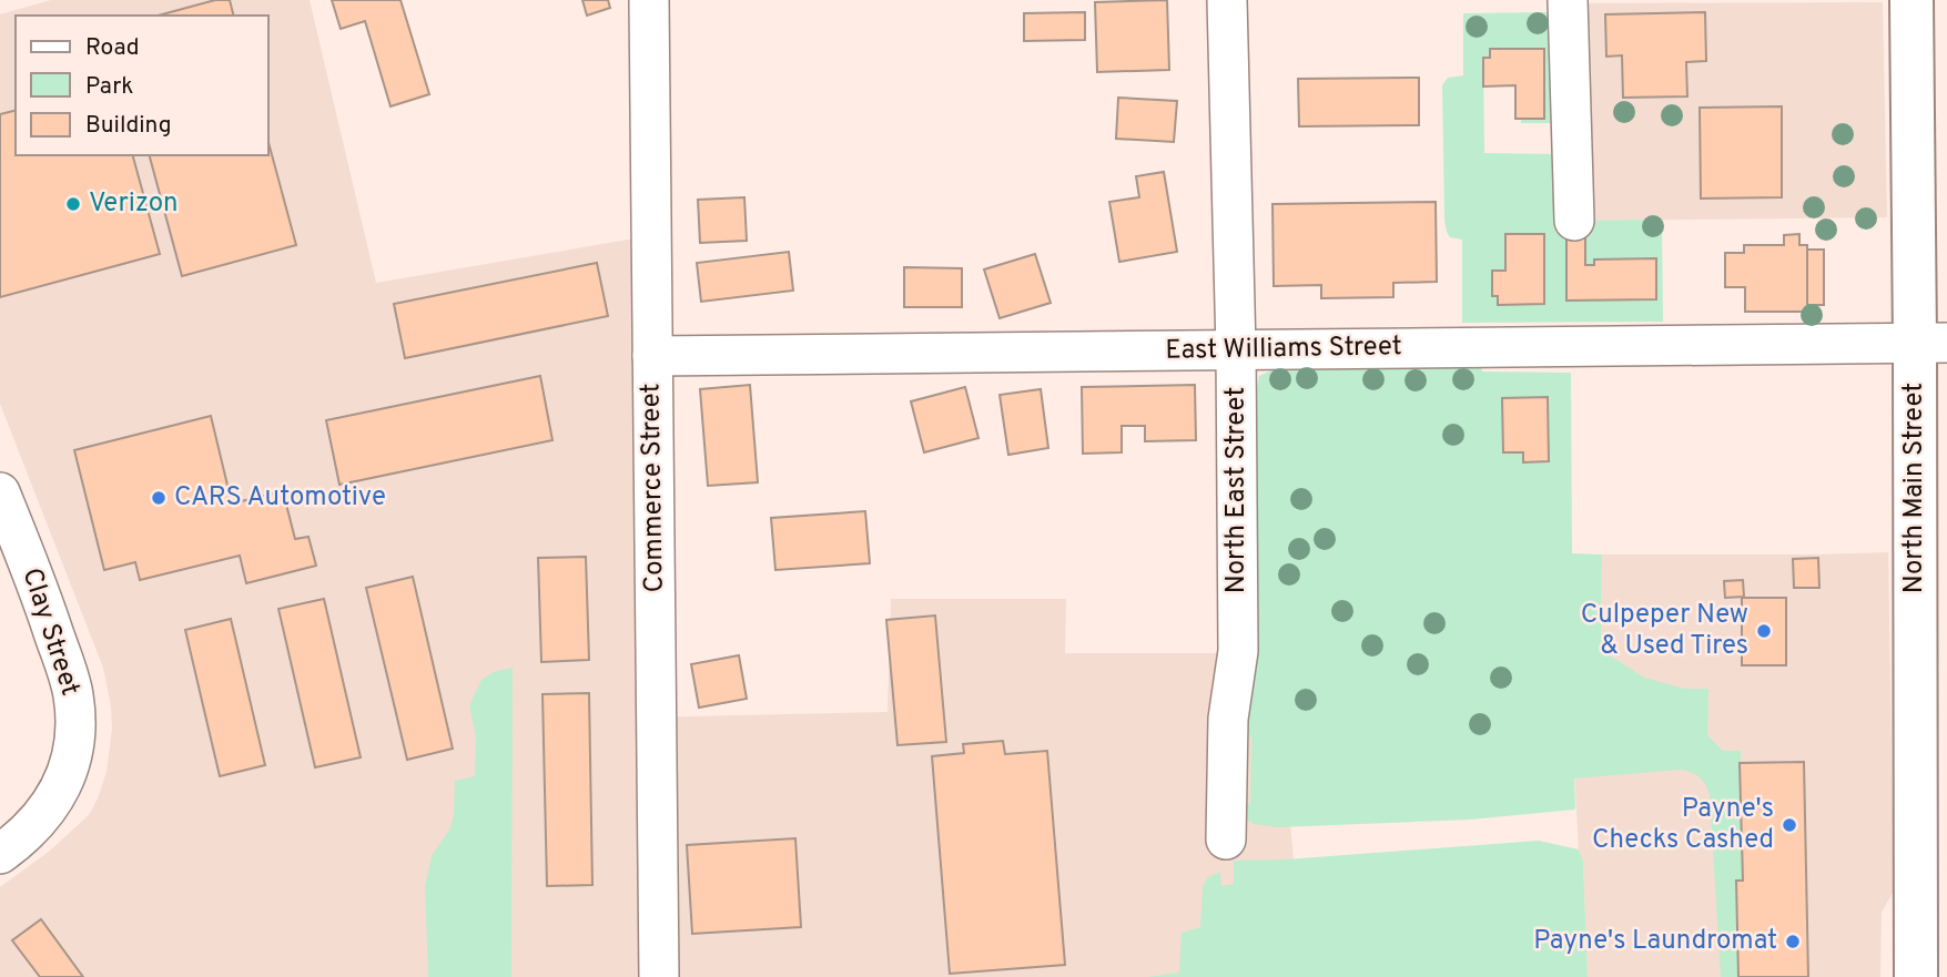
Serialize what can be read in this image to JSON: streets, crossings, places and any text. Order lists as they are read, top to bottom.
{
  "streets": {
    "main road": ["North Main Street"],
    "street": [
      "East Williams Street",
      "Commerce Street",
      "North East Street",
      "Clay Street"
    ]
  },
  "crossings": [
    ["East Williams Street", "Commerce Street"],
    ["East Williams Street", "North Main Street"],
    ["East Williams Street", "North East Street"]
  ],
  "places": [
    "Verizon",
    "CARS Automotive",
    "Culpeper New & Used Tires",
    "Payne's Checks Cashed",
    "Payne's Laundromat"
  ],
  "legend": ["Road", "Park", "Building"]
}
